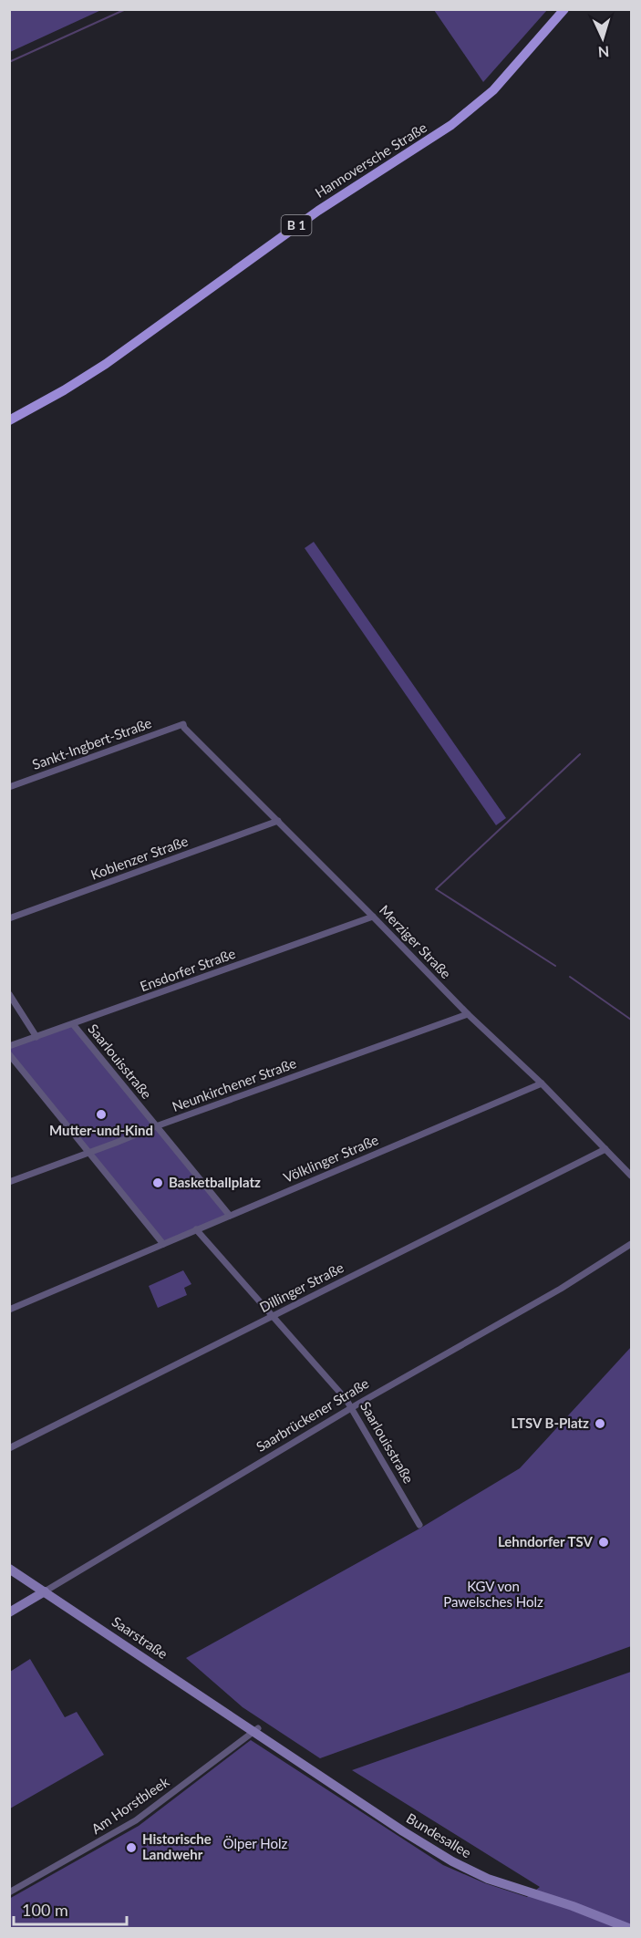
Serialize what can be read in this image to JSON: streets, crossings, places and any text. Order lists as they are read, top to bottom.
{
  "streets": {
    "main road": ["Hannoversche Straße", "B 1"],
    "street": [
      "Sankt-Ingbert-Straße",
      "Koblenzer Straße",
      "Merziger Straße",
      "Ensdorfer Straße",
      "Saarlouisstraße",
      "Neunkirchener Straße",
      "Völklinger Straße",
      "Dillinger Straße",
      "Saarbrückener Straße",
      "Saarstraße",
      "Am Horstbleek",
      "Bundesallee"
    ]
  },
  "crossings": [
    ["Sankt-Ingbert-Straße", "Merziger Straße"],
    ["Koblenzer Straße", "Merziger Straße"],
    ["Merziger Straße", "Ensdorfer Straße"],
    ["Merziger Straße", "Neunkirchener Straße"],
    ["Merziger Straße", "Völklinger Straße"],
    ["Merziger Straße", "Dillinger Straße"],
    ["Ensdorfer Straße", "Saarlouisstraße"],
    ["Saarlouisstraße", "Neunkirchener Straße"],
    ["Saarlouisstraße", "Völklinger Straße"],
    ["Saarlouisstraße", "Dillinger Straße"],
    ["Saarlouisstraße", "Saarbrückener Straße"],
    ["Saarbrückener Straße", "Saarstraße"],
    ["Saarstraße", "Am Horstbleek"],
    ["Saarstraße", "Bundesallee"],
    ["Am Horstbleek", "Bundesallee"]
  ],
  "parks": ["KGV von Pawelsches Holz", "Ölper Holz"],
  "places": [
    "Mutter-und-Kind",
    "Basketballplatz",
    "LTSV B-Platz",
    "Lehndorfer TSV",
    "Historische Landwehr"
  ],
  "scale_bar": "100 m",
  "north": "bottom"
}
